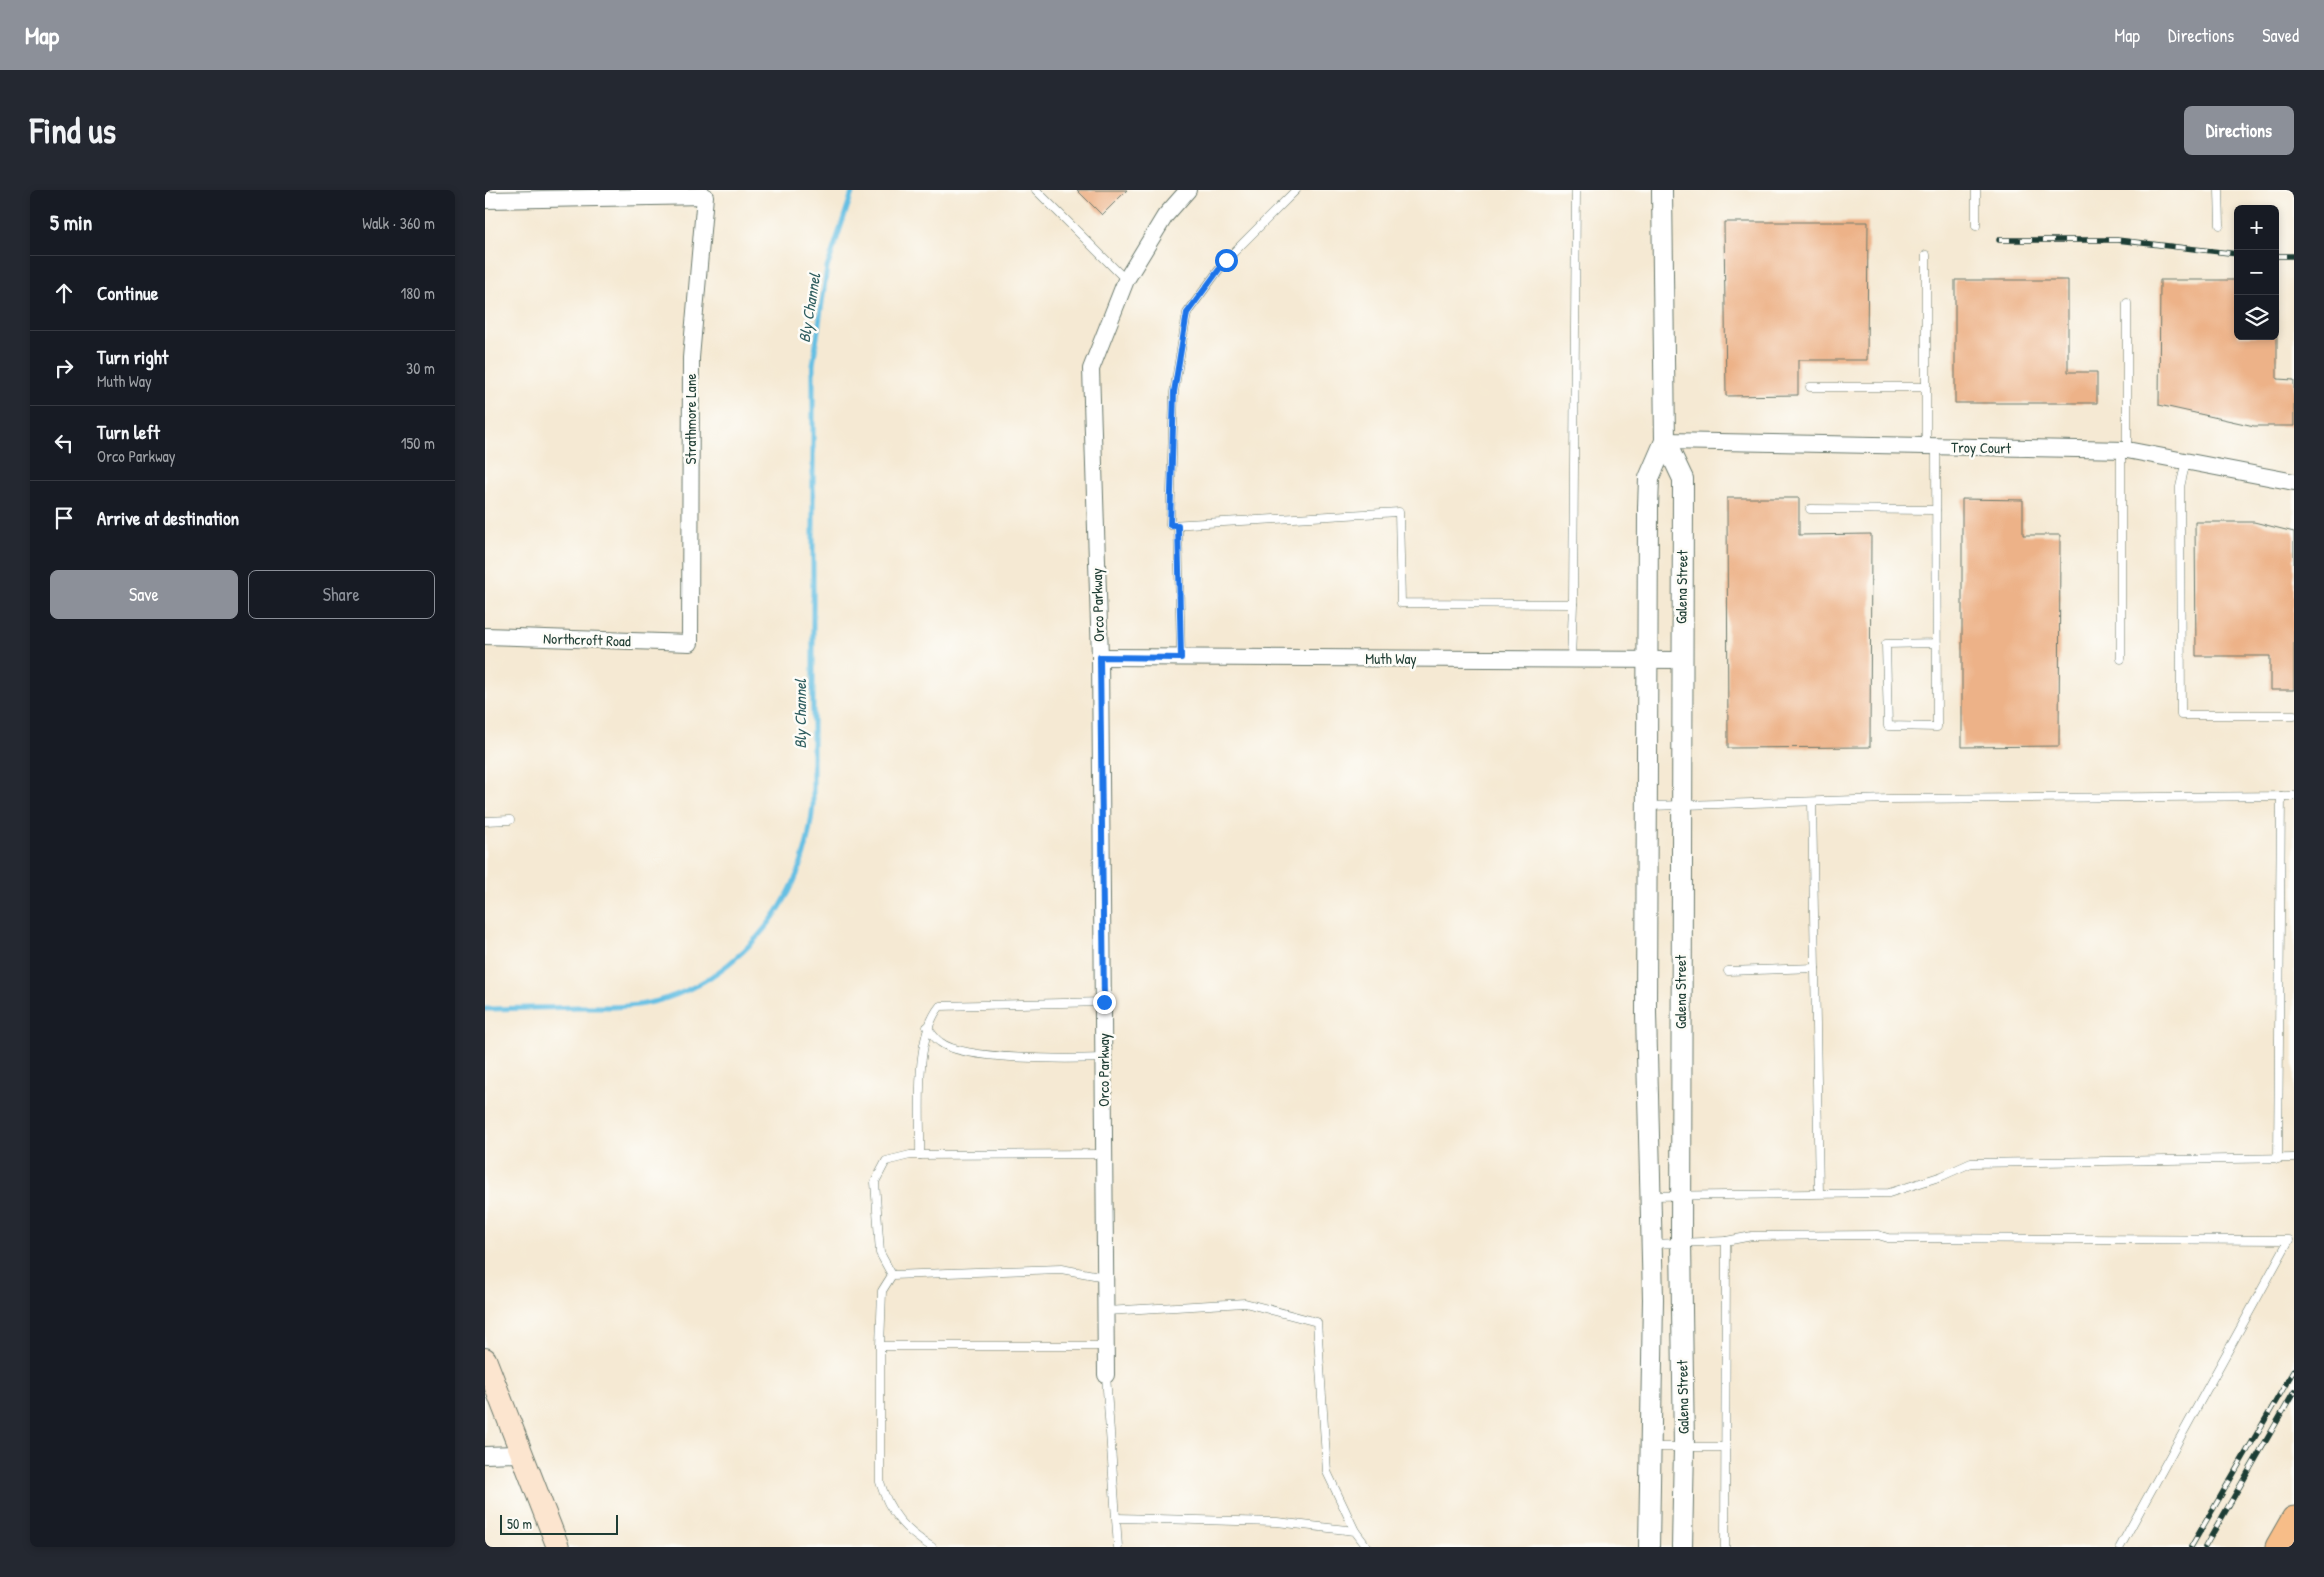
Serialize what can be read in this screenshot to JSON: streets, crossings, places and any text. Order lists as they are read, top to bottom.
{
  "streets": {
    "street": [
      "Strathmore Lane",
      "Troy Court",
      "Galena Street",
      "Orco Parkway",
      "Northcroft Road",
      "Muth Way"
    ]
  },
  "crossings": [
    ["Strathmore Lane", "Northcroft Road"],
    ["Troy Court", "Galena Street"],
    ["Galena Street", "Muth Way"],
    ["Orco Parkway", "Muth Way"]
  ],
  "water": ["Bly Channel"],
  "scale_bar": "50 m",
  "page": {
    "header": "Map",
    "nav": ["Map", "Directions", "Saved"],
    "buttons": [
      "Directions",
      ["Save", "Share"]
    ],
    "title": "Find us",
    "heading": ["5 min", "Walk · 360 m"],
    "map_buttons": ["+", "−"],
    "list": [
      ["Continue", "180 m"],
      ["Turn right", "Muth Way", "30 m"],
      ["Turn left", "Orco Parkway", "150 m"],
      "Arrive at destination"
    ],
    "scale": "50 m"
  }
}
